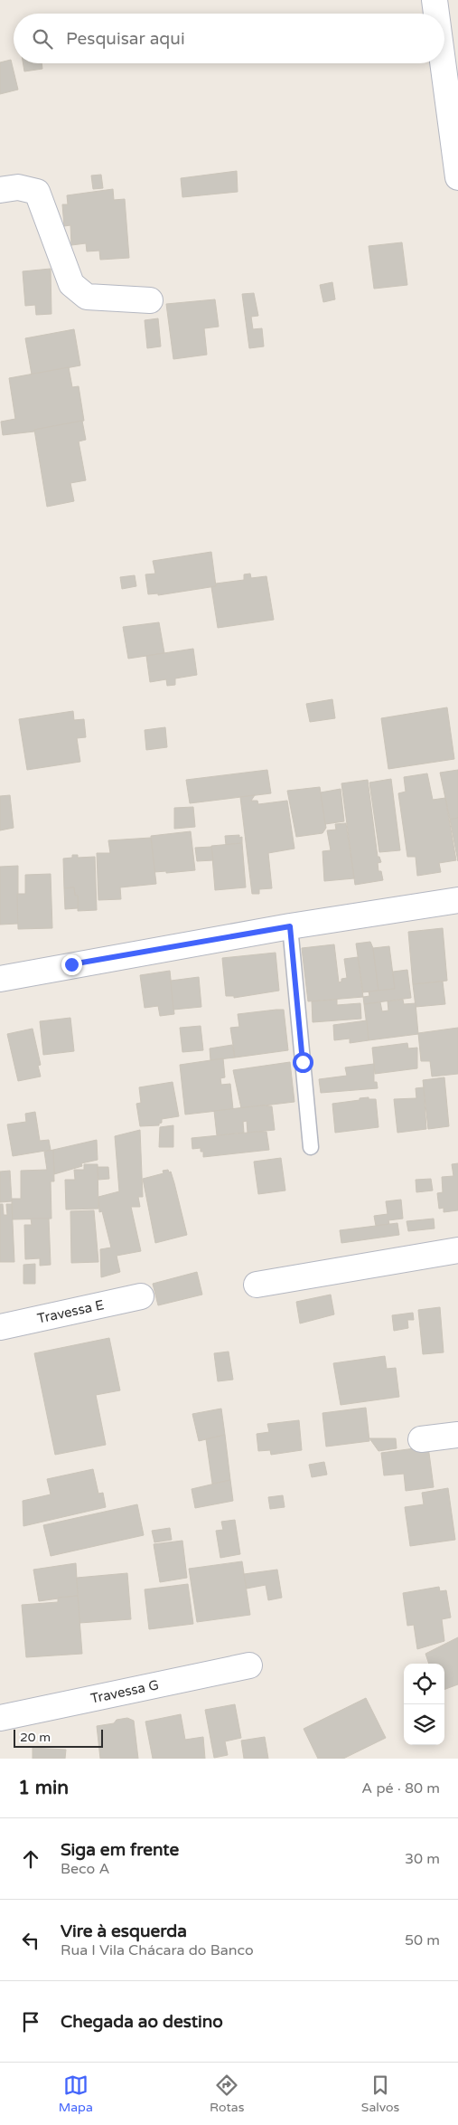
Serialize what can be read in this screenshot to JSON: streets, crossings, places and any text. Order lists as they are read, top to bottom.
{
  "streets": {
    "street": ["Travessa E", "Travessa G"]
  },
  "scale_bar": "20 m",
  "page": {
    "search": "Pesquisar aqui",
    "scale": "20 m",
    "heading": ["1 min", "A pé · 80 m"],
    "list": [
      ["Siga em frente", "Beco A", "30 m"],
      ["Vire à esquerda", "Rua I Vila Chácara do Banco", "50 m"],
      "Chegada ao destino"
    ],
    "nav": ["Mapa", "Rotas", "Salvos"]
  }
}
